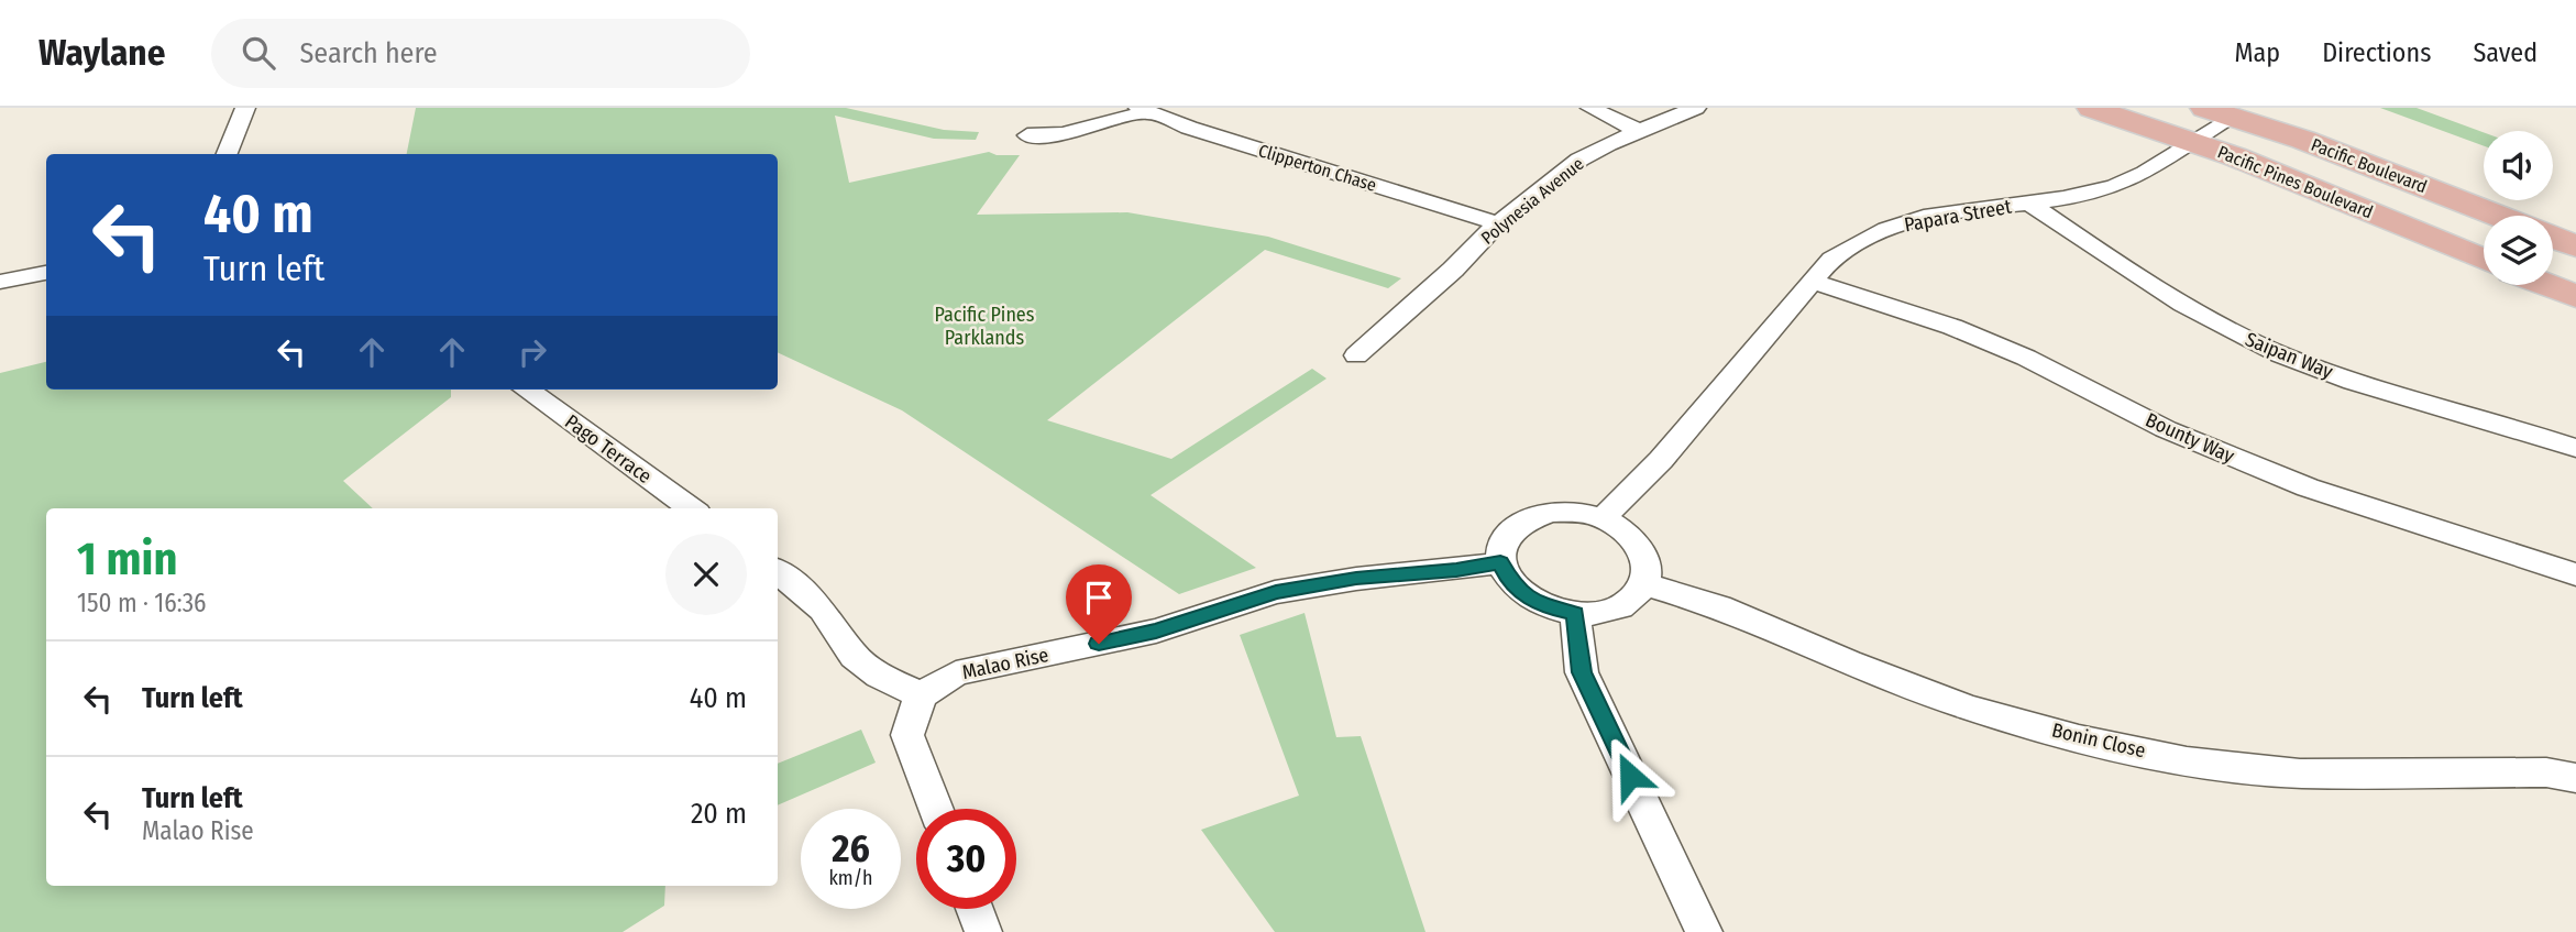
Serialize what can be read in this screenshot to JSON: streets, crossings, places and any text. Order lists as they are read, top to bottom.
{
  "streets": {
    "main road": ["Pacific Boulevard", "Pacific Pines Boulevard"],
    "street": [
      "Clipperton Chase",
      "Polynesia Avenue",
      "Papara Street",
      "Saipan Way",
      "Bounty Way",
      "Pago Terrace",
      "Malao Rise",
      "Bonin Close"
    ]
  },
  "crossings": [
    ["Pacific Boulevard", "Papara Street"],
    ["Clipperton Chase", "Polynesia Avenue"],
    ["Pacific Pines Boulevard", "Papara Street"],
    ["Papara Street", "Saipan Way"],
    ["Papara Street", "Bounty Way"],
    ["Papara Street", "Malao Rise"],
    ["Papara Street", "Bonin Close"],
    ["Malao Rise", "Bonin Close"]
  ],
  "parks": ["Pacific Pines Parklands"],
  "page": {
    "header": "Waylane",
    "search": "Search here",
    "nav": ["Map", "Directions", "Saved"],
    "turn": ["40 m", "Turn left"],
    "heading": ["1 min", "150 m · 16:36"],
    "list": [
      {
        "name": "Turn left",
        "value": "40 m"
      },
      {
        "name": "Turn left",
        "note": "Malao Rise",
        "value": "20 m"
      }
    ],
    "speed": "26 km/h",
    "limit": "30"
  }
}
